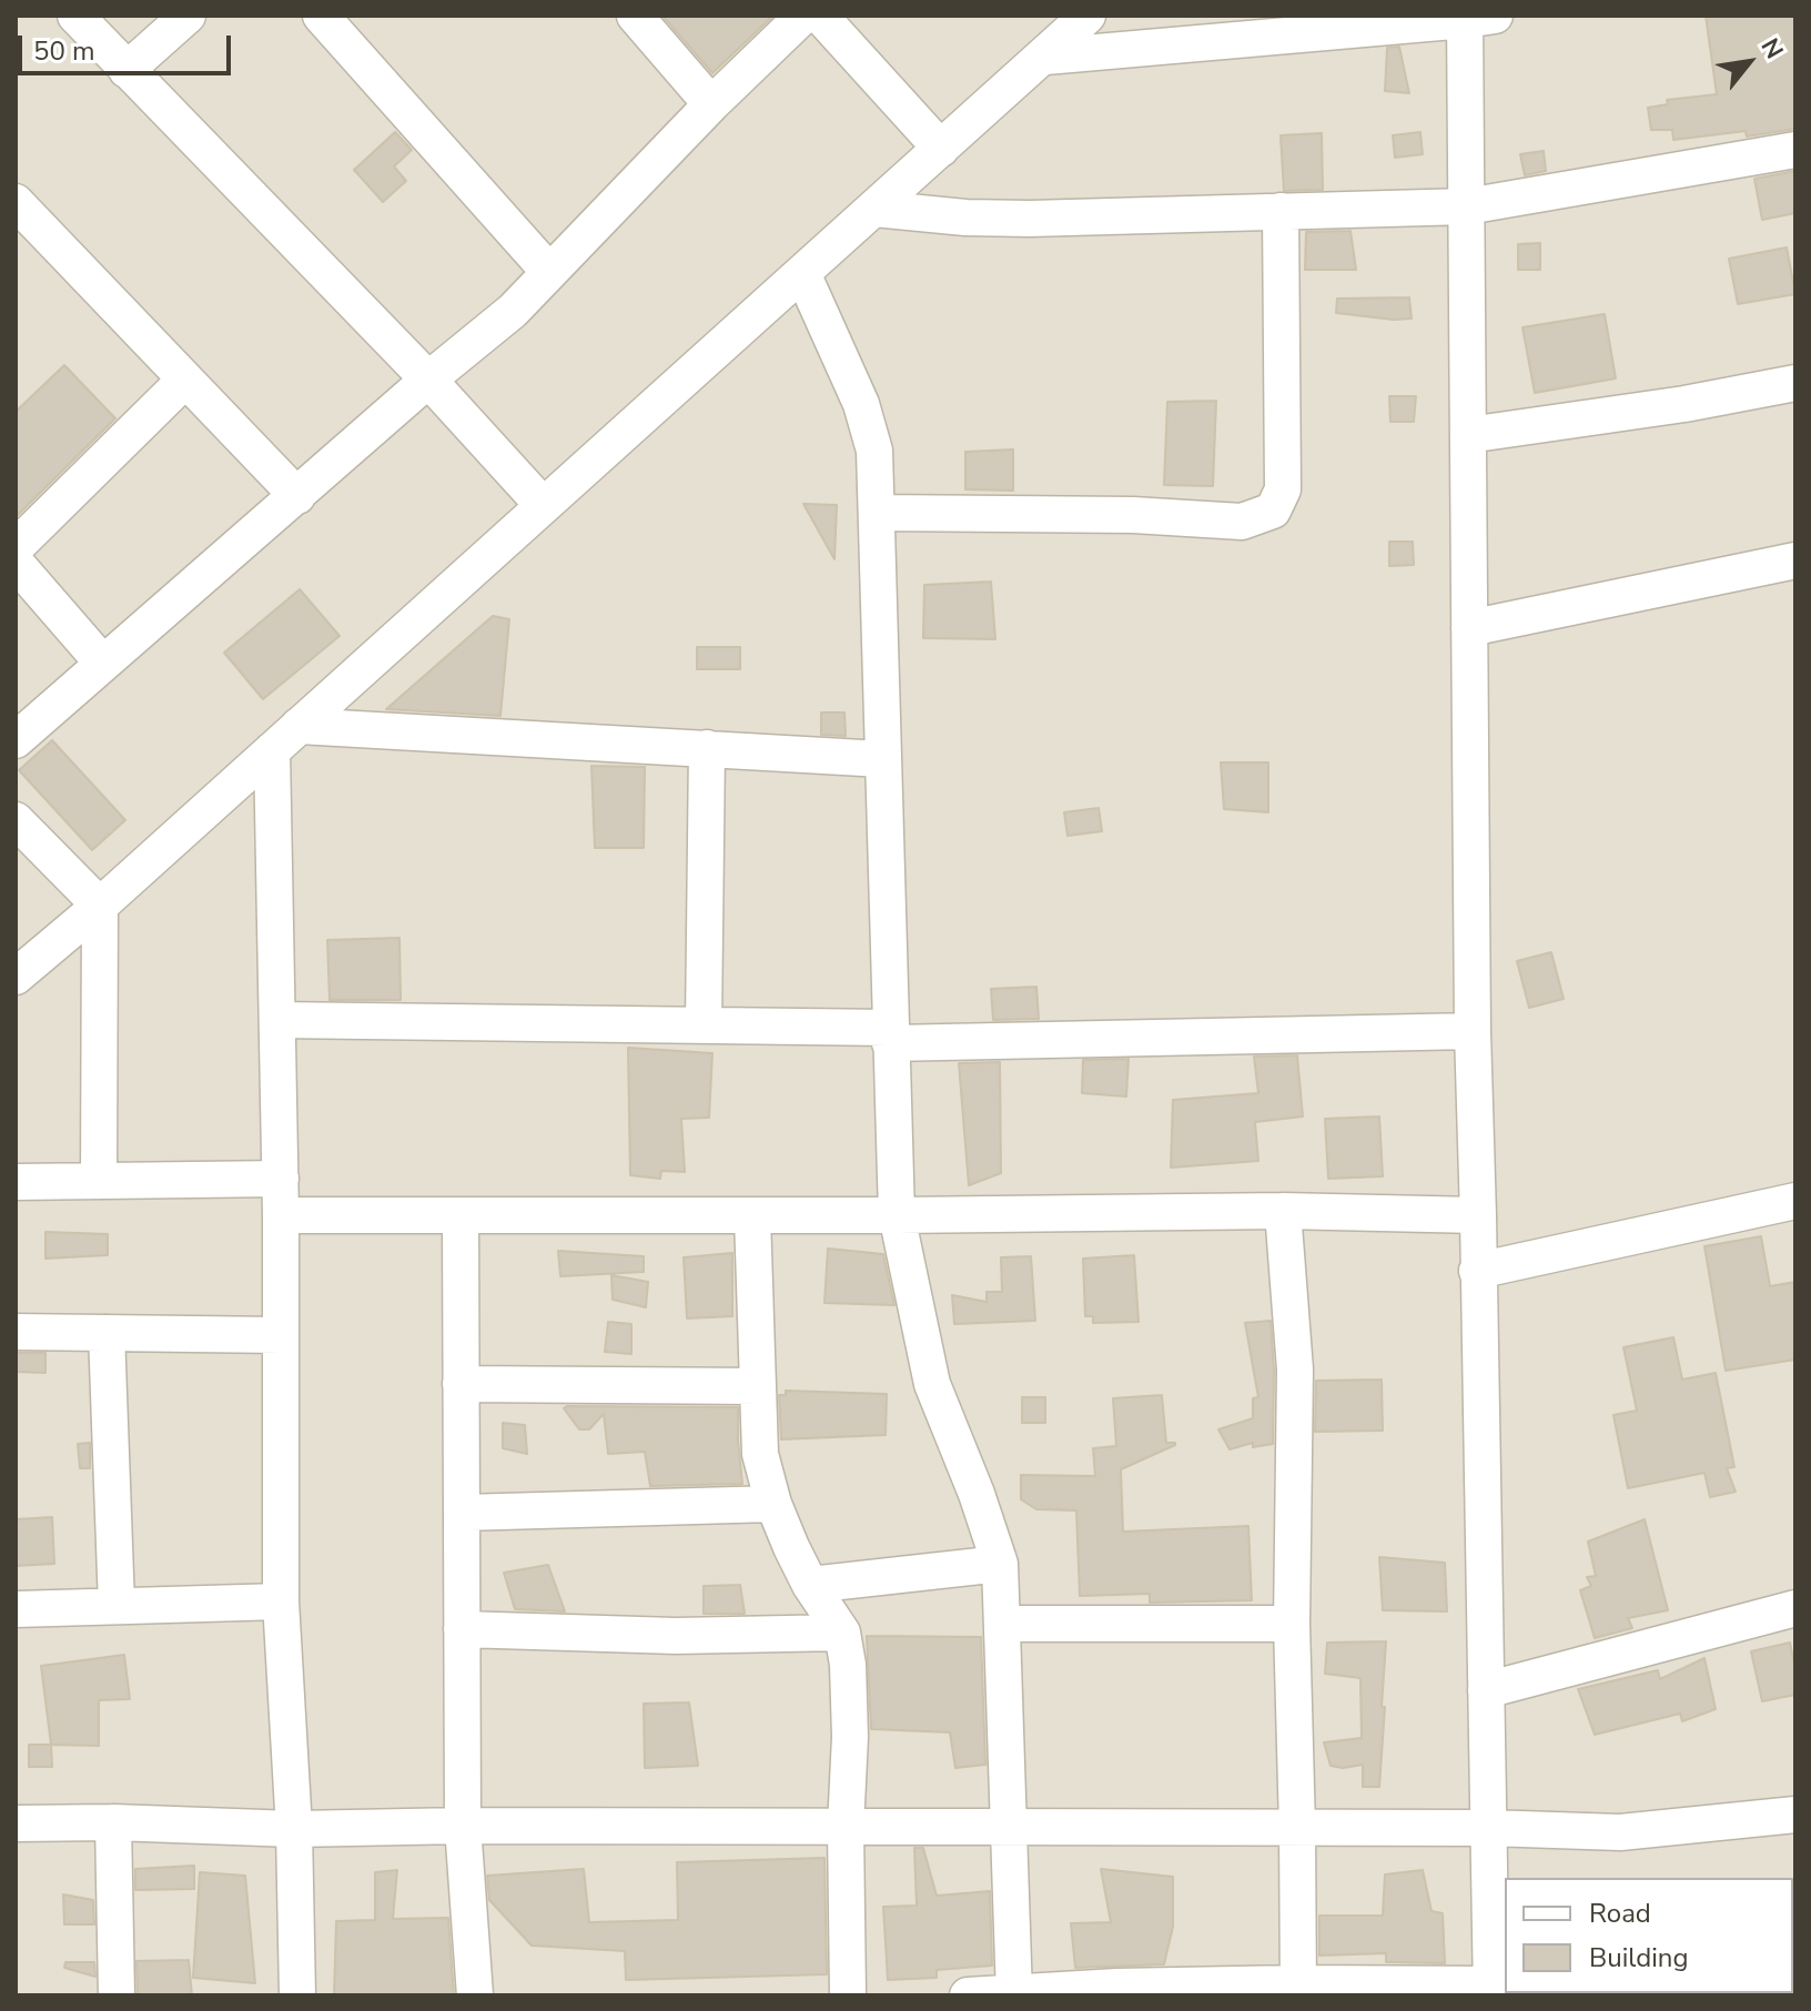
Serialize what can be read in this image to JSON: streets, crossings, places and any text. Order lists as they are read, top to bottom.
{
  "legend": ["Road", "Building"],
  "scale_bar": "50 m",
  "north": "top right"
}
